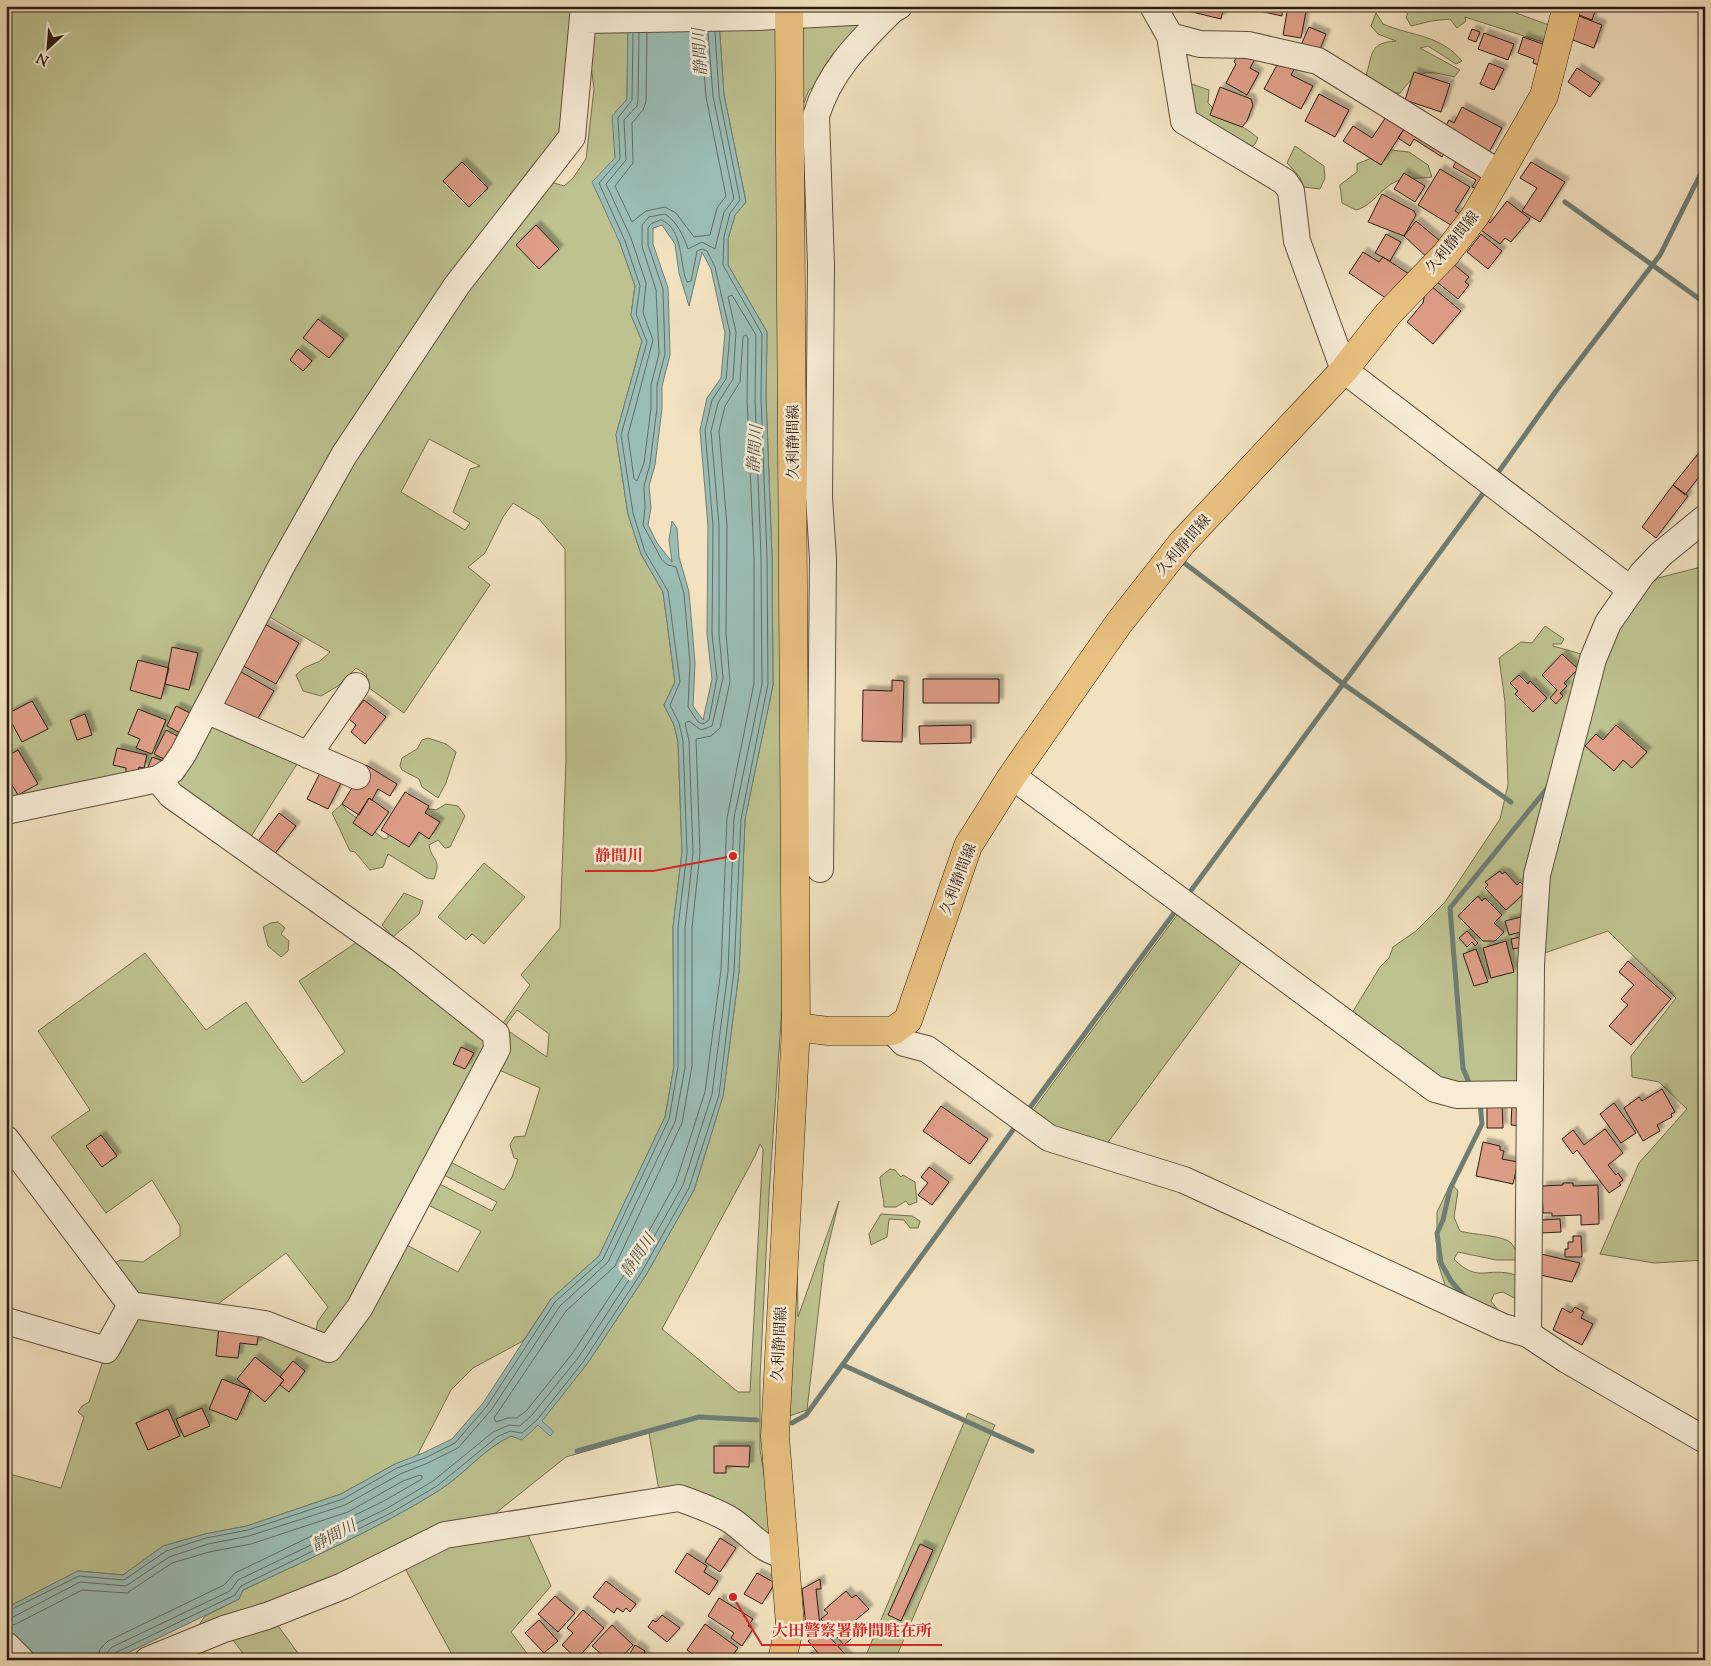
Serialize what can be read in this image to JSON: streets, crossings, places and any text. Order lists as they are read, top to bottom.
{
  "streets": {
    "main road": ["久利静間線"]
  },
  "water": ["静間川"],
  "places": ["静間川", "大田警察署静間駐在所"],
  "north": "bottom left"
}
